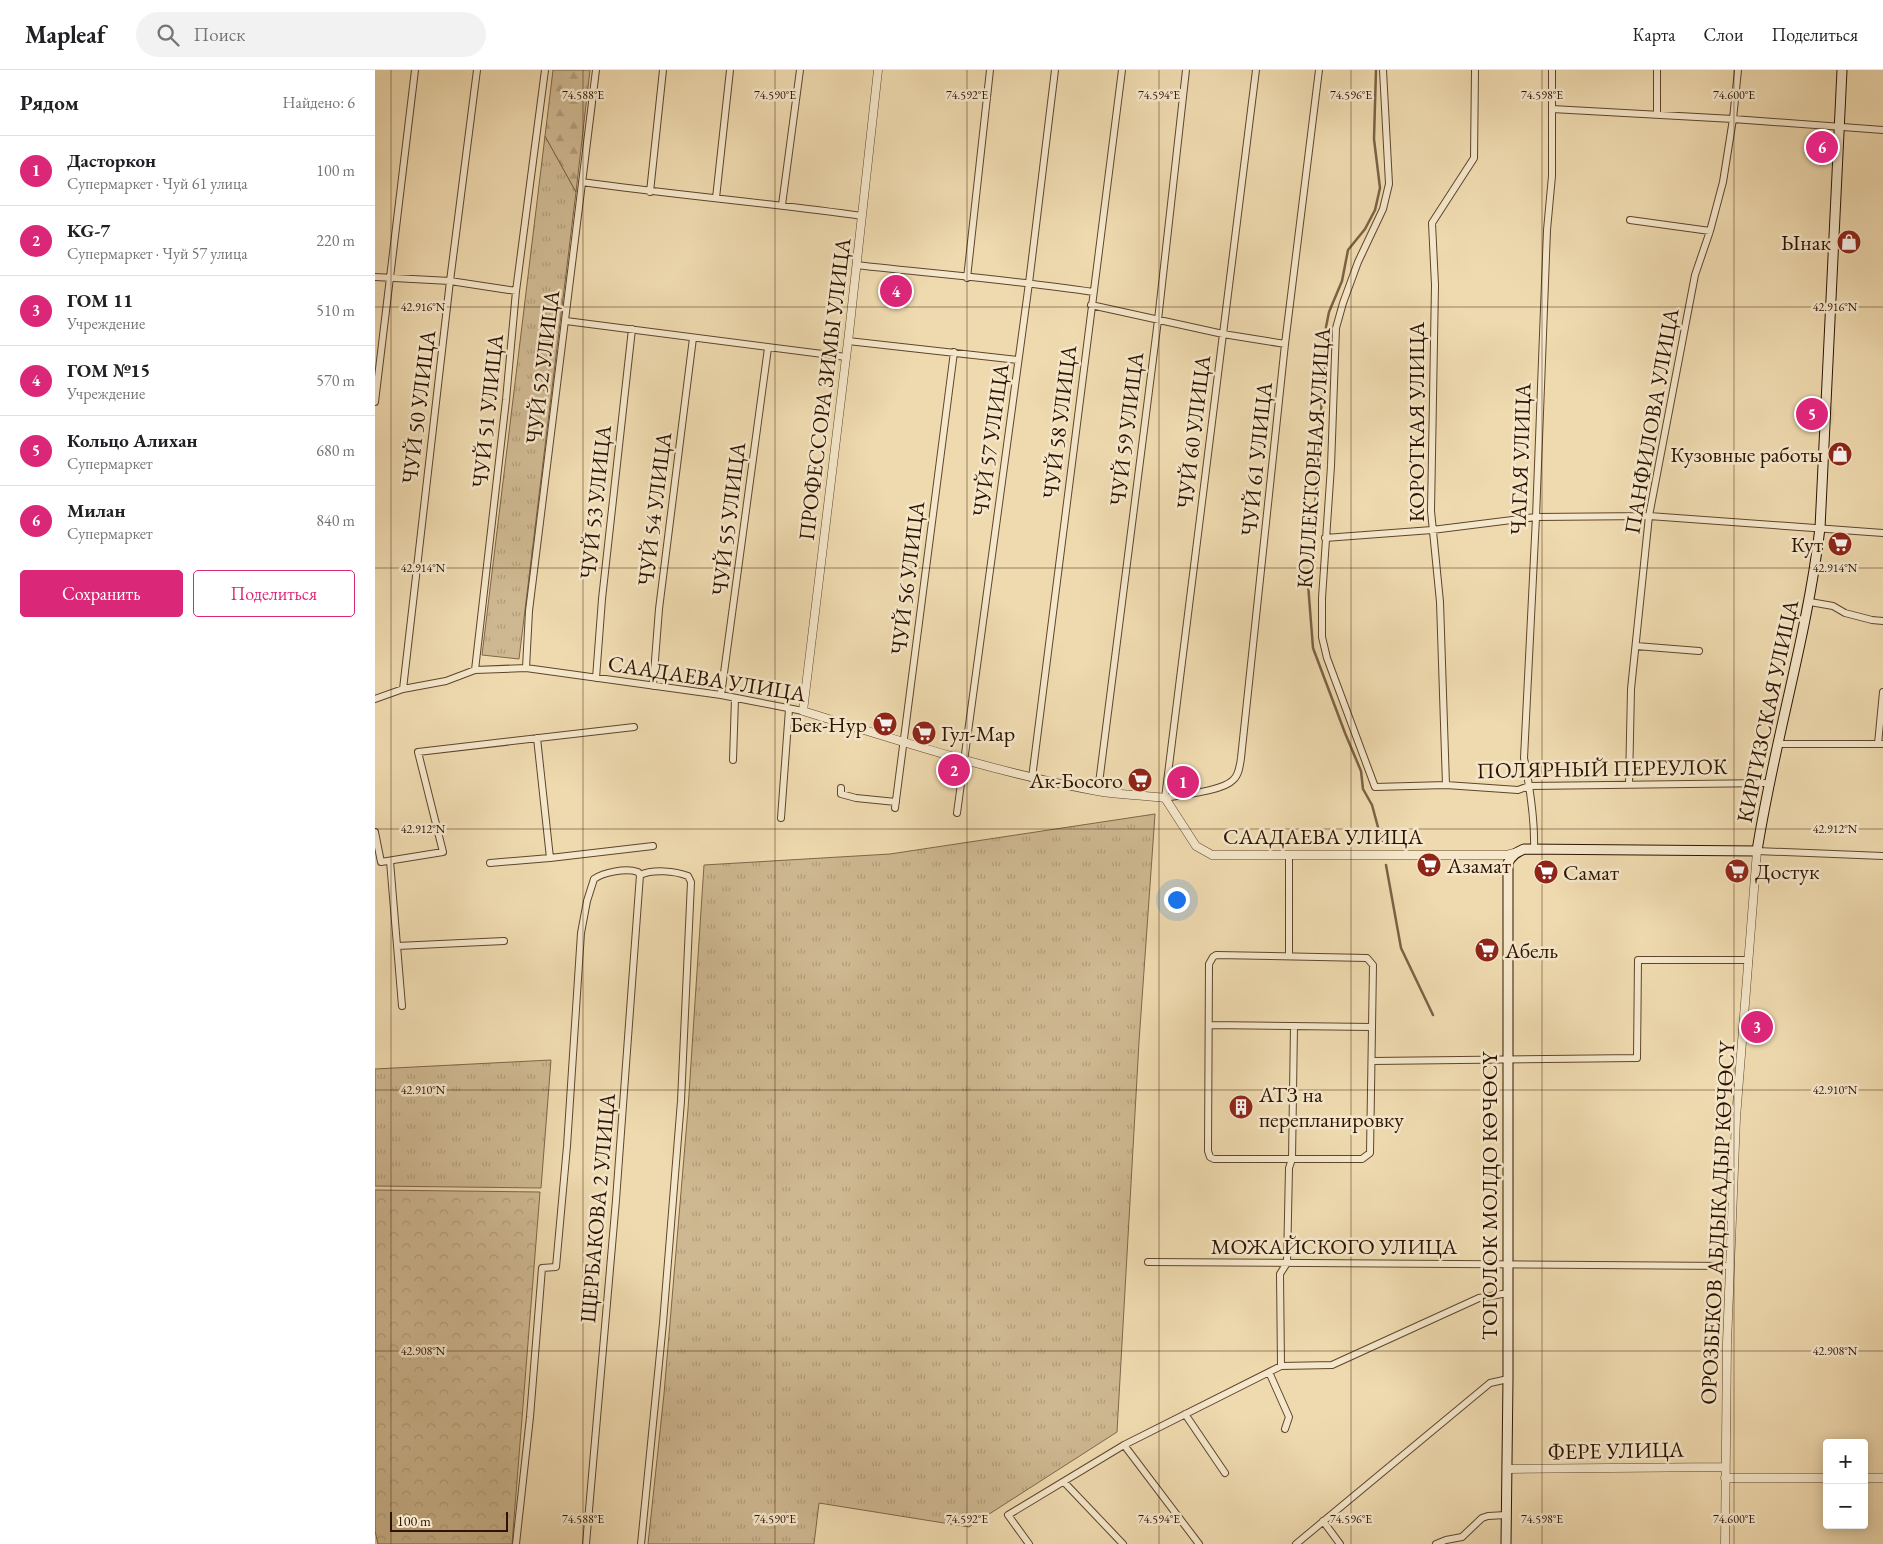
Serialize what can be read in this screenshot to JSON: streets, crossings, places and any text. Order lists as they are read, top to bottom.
{
  "streets": {
    "main road": ["СААДАЕВА УЛИЦА", "КИРГИЗСКАЯ УЛИЦА", "ТОГОЛОК МОЛДО КӨЧӨСҮ"],
    "street": [
      "ЧУЙ 52 УЛИЦА",
      "ПРОФЕССОРА ЗИМЫ УЛИЦА",
      "ЧУЙ 50 УЛИЦА",
      "ЧУЙ 51 УЛИЦА",
      "ПАНФИЛОВА УЛИЦА",
      "ЧУЙ 58 УЛИЦА",
      "КОРОТКАЯ УЛИЦА",
      "ЧУЙ 59 УЛИЦА",
      "ЧУЙ 60 УЛИЦА",
      "ЧУЙ 57 УЛИЦА",
      "КОЛЛЕКТОРНАЯ УЛИЦА",
      "ЧУЙ 61 УЛИЦА",
      "ЧАГАЯ УЛИЦА",
      "ЧУЙ 53 УЛИЦА",
      "ЧУЙ 54 УЛИЦА",
      "ЧУЙ 55 УЛИЦА",
      "ЧУЙ 56 УЛИЦА",
      "ПОЛЯРНЫЙ ПЕРЕУЛОК",
      "ЩЕРБАКОВА 2 УЛИЦА",
      "ОРОЗБЕКОВ АБДЫКАДЫР КӨЧӨСҮ",
      "МОЖАЙСКОГО УЛИЦА",
      "ФЕРЕ УЛИЦА"
    ]
  },
  "crossings": [
    ["ЧУЙ 52 УЛИЦА", "СААДАЕВА УЛИЦА"],
    ["ПРОФЕССОРА ЗИМЫ УЛИЦА", "СААДАЕВА УЛИЦА"],
    ["ЧУЙ 50 УЛИЦА", "СААДАЕВА УЛИЦА"],
    ["ЧУЙ 51 УЛИЦА", "СААДАЕВА УЛИЦА"],
    ["ПАНФИЛОВА УЛИЦА", "ПОЛЯРНЫЙ ПЕРЕУЛОК"],
    ["ЧУЙ 58 УЛИЦА", "СААДАЕВА УЛИЦА"],
    ["КОРОТКАЯ УЛИЦА", "ПОЛЯРНЫЙ ПЕРЕУЛОК"],
    ["ЧУЙ 59 УЛИЦА", "СААДАЕВА УЛИЦА"],
    ["ЧУЙ 60 УЛИЦА", "ЧУЙ 61 УЛИЦА"],
    ["ЧУЙ 60 УЛИЦА", "СААДАЕВА УЛИЦА"],
    ["ЧУЙ 57 УЛИЦА", "СААДАЕВА УЛИЦА"],
    ["КОЛЛЕКТОРНАЯ УЛИЦА", "ПОЛЯРНЫЙ ПЕРЕУЛОК"],
    ["ЧУЙ 61 УЛИЦА", "СААДАЕВА УЛИЦА"],
    ["ЧАГАЯ УЛИЦА", "СААДАЕВА УЛИЦА"],
    ["ЧАГАЯ УЛИЦА", "ПОЛЯРНЫЙ ПЕРЕУЛОК"],
    ["ЧУЙ 53 УЛИЦА", "СААДАЕВА УЛИЦА"],
    ["ЧУЙ 54 УЛИЦА", "СААДАЕВА УЛИЦА"],
    ["ЧУЙ 55 УЛИЦА", "СААДАЕВА УЛИЦА"],
    ["ЧУЙ 56 УЛИЦА", "СААДАЕВА УЛИЦА"],
    ["СААДАЕВА УЛИЦА", "КИРГИЗСКАЯ УЛИЦА"],
    ["СААДАЕВА УЛИЦА", "ТОГОЛОК МОЛДО КӨЧӨСҮ"],
    ["СААДАЕВА УЛИЦА", "ОРОЗБЕКОВ АБДЫКАДЫР КӨЧӨСҮ"],
    ["КИРГИЗСКАЯ УЛИЦА", "ПОЛЯРНЫЙ ПЕРЕУЛОК"],
    ["КИРГИЗСКАЯ УЛИЦА", "ОРОЗБЕКОВ АБДЫКАДЫР КӨЧӨСҮ"],
    ["ТОГОЛОК МОЛДО КӨЧӨСҮ", "МОЖАЙСКОГО УЛИЦА"],
    ["ТОГОЛОК МОЛДО КӨЧӨСҮ", "ФЕРЕ УЛИЦА"],
    ["ОРОЗБЕКОВ АБДЫКАДЫР КӨЧӨСҮ", "МОЖАЙСКОГО УЛИЦА"],
    ["ОРОЗБЕКОВ АБДЫКАДЫР КӨЧӨСҮ", "ФЕРЕ УЛИЦА"]
  ],
  "places": {
    "shop": ["Ынак", "Кузовные работы"],
    "supermarket": [
      "Кут",
      "Бек-Нур",
      "Гул-Мар",
      "Ак-Босого",
      "Азамат",
      "Достук",
      "Самат",
      "Абель"
    ],
    "building": ["АТЗ на перепланировку"]
  },
  "scale_bar": "100 m",
  "page": {
    "header": "Mapleaf",
    "search": "Поиск",
    "nav": ["Карта", "Слои", "Поделиться"],
    "heading": ["Рядом", "Найдено: 6"],
    "pins": [
      "6",
      "4",
      "5",
      "2",
      "1",
      "3"
    ],
    "list": [
      {
        "mark": "1",
        "name": "Дасторкон",
        "note": "Супермаркет · Чуй 61 улица",
        "value": "100 m"
      },
      {
        "mark": "2",
        "name": "KG-7",
        "note": "Супермаркет · Чуй 57 улица",
        "value": "220 m"
      },
      {
        "mark": "3",
        "name": "ГОМ 11",
        "note": "Учреждение",
        "value": "510 m"
      },
      {
        "mark": "4",
        "name": "ГОМ №15",
        "note": "Учреждение",
        "value": "570 m"
      },
      {
        "mark": "5",
        "name": "Кольцо Алихан",
        "note": "Супермаркет",
        "value": "680 m"
      },
      {
        "mark": "6",
        "name": "Милан",
        "note": "Супермаркет",
        "value": "840 m"
      }
    ],
    "buttons": ["Сохранить", "Поделиться"],
    "map_buttons": ["+", "−"],
    "scale": "100 m"
  },
  "coordinates": [
    "74.588°E",
    "74.590°E",
    "74.592°E",
    "74.594°E",
    "74.596°E",
    "74.598°E",
    "74.600°E",
    "42.916°N",
    "42.914°N",
    "42.912°N",
    "42.910°N",
    "42.908°N"
  ]
}
